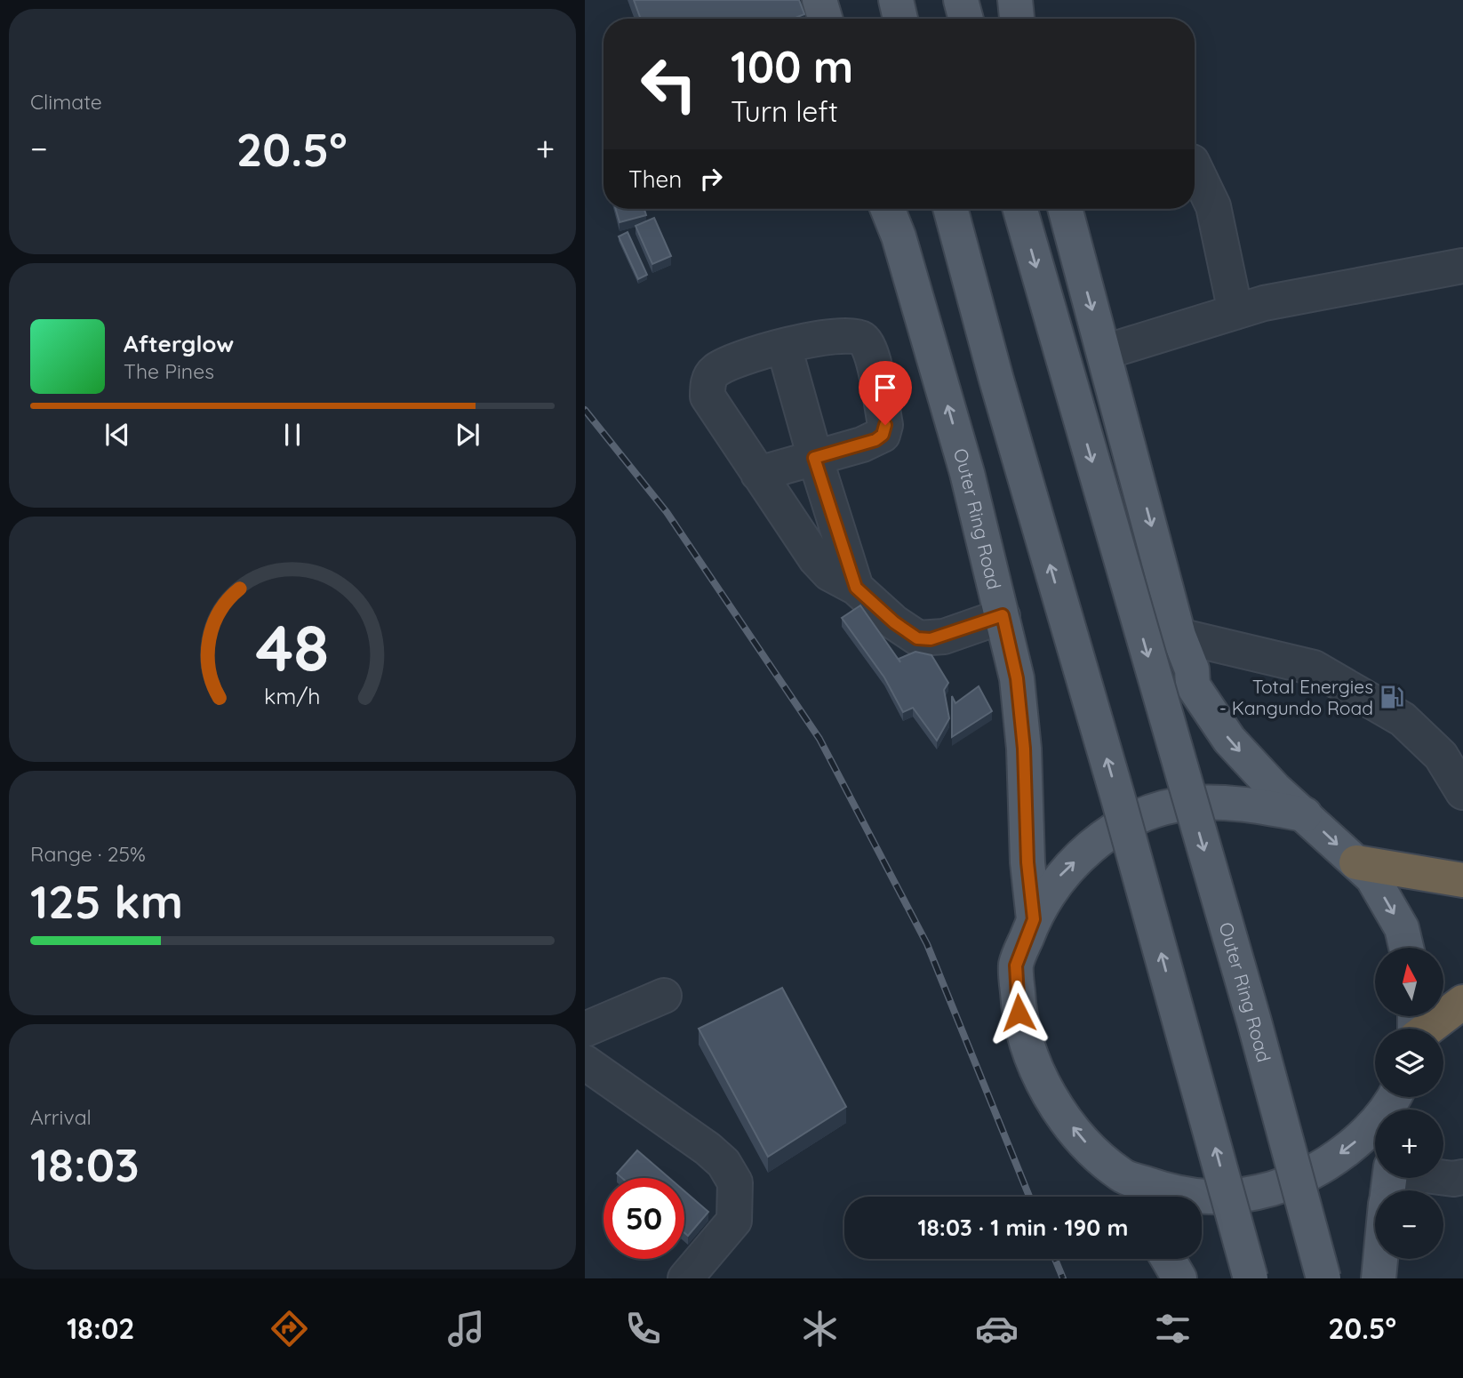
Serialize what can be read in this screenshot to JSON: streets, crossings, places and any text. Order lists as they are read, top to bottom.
{
  "streets": {
    "main road": ["Outer Ring Road"]
  },
  "places": {
    "fuel station": ["Total Energies - Kangundo Road"]
  },
  "north": "top",
  "page": {
    "tile": [
      "Climate",
      ["Range · 25%", "125 km"],
      ["Arrival", "18:03"]
    ],
    "turn": ["100 m", "Turn left"],
    "heat": ["−", "20.5°", "+"],
    "then": "Then",
    "song": ["Afterglow", "The Pines"],
    "map_buttons": ["+", "−"],
    "limit": "50",
    "trip": "18:03 · 1 min · 190 m",
    "tabs": ["18:02", "20.5°"],
    "gauge": ["48", "km/h"]
  }
}
